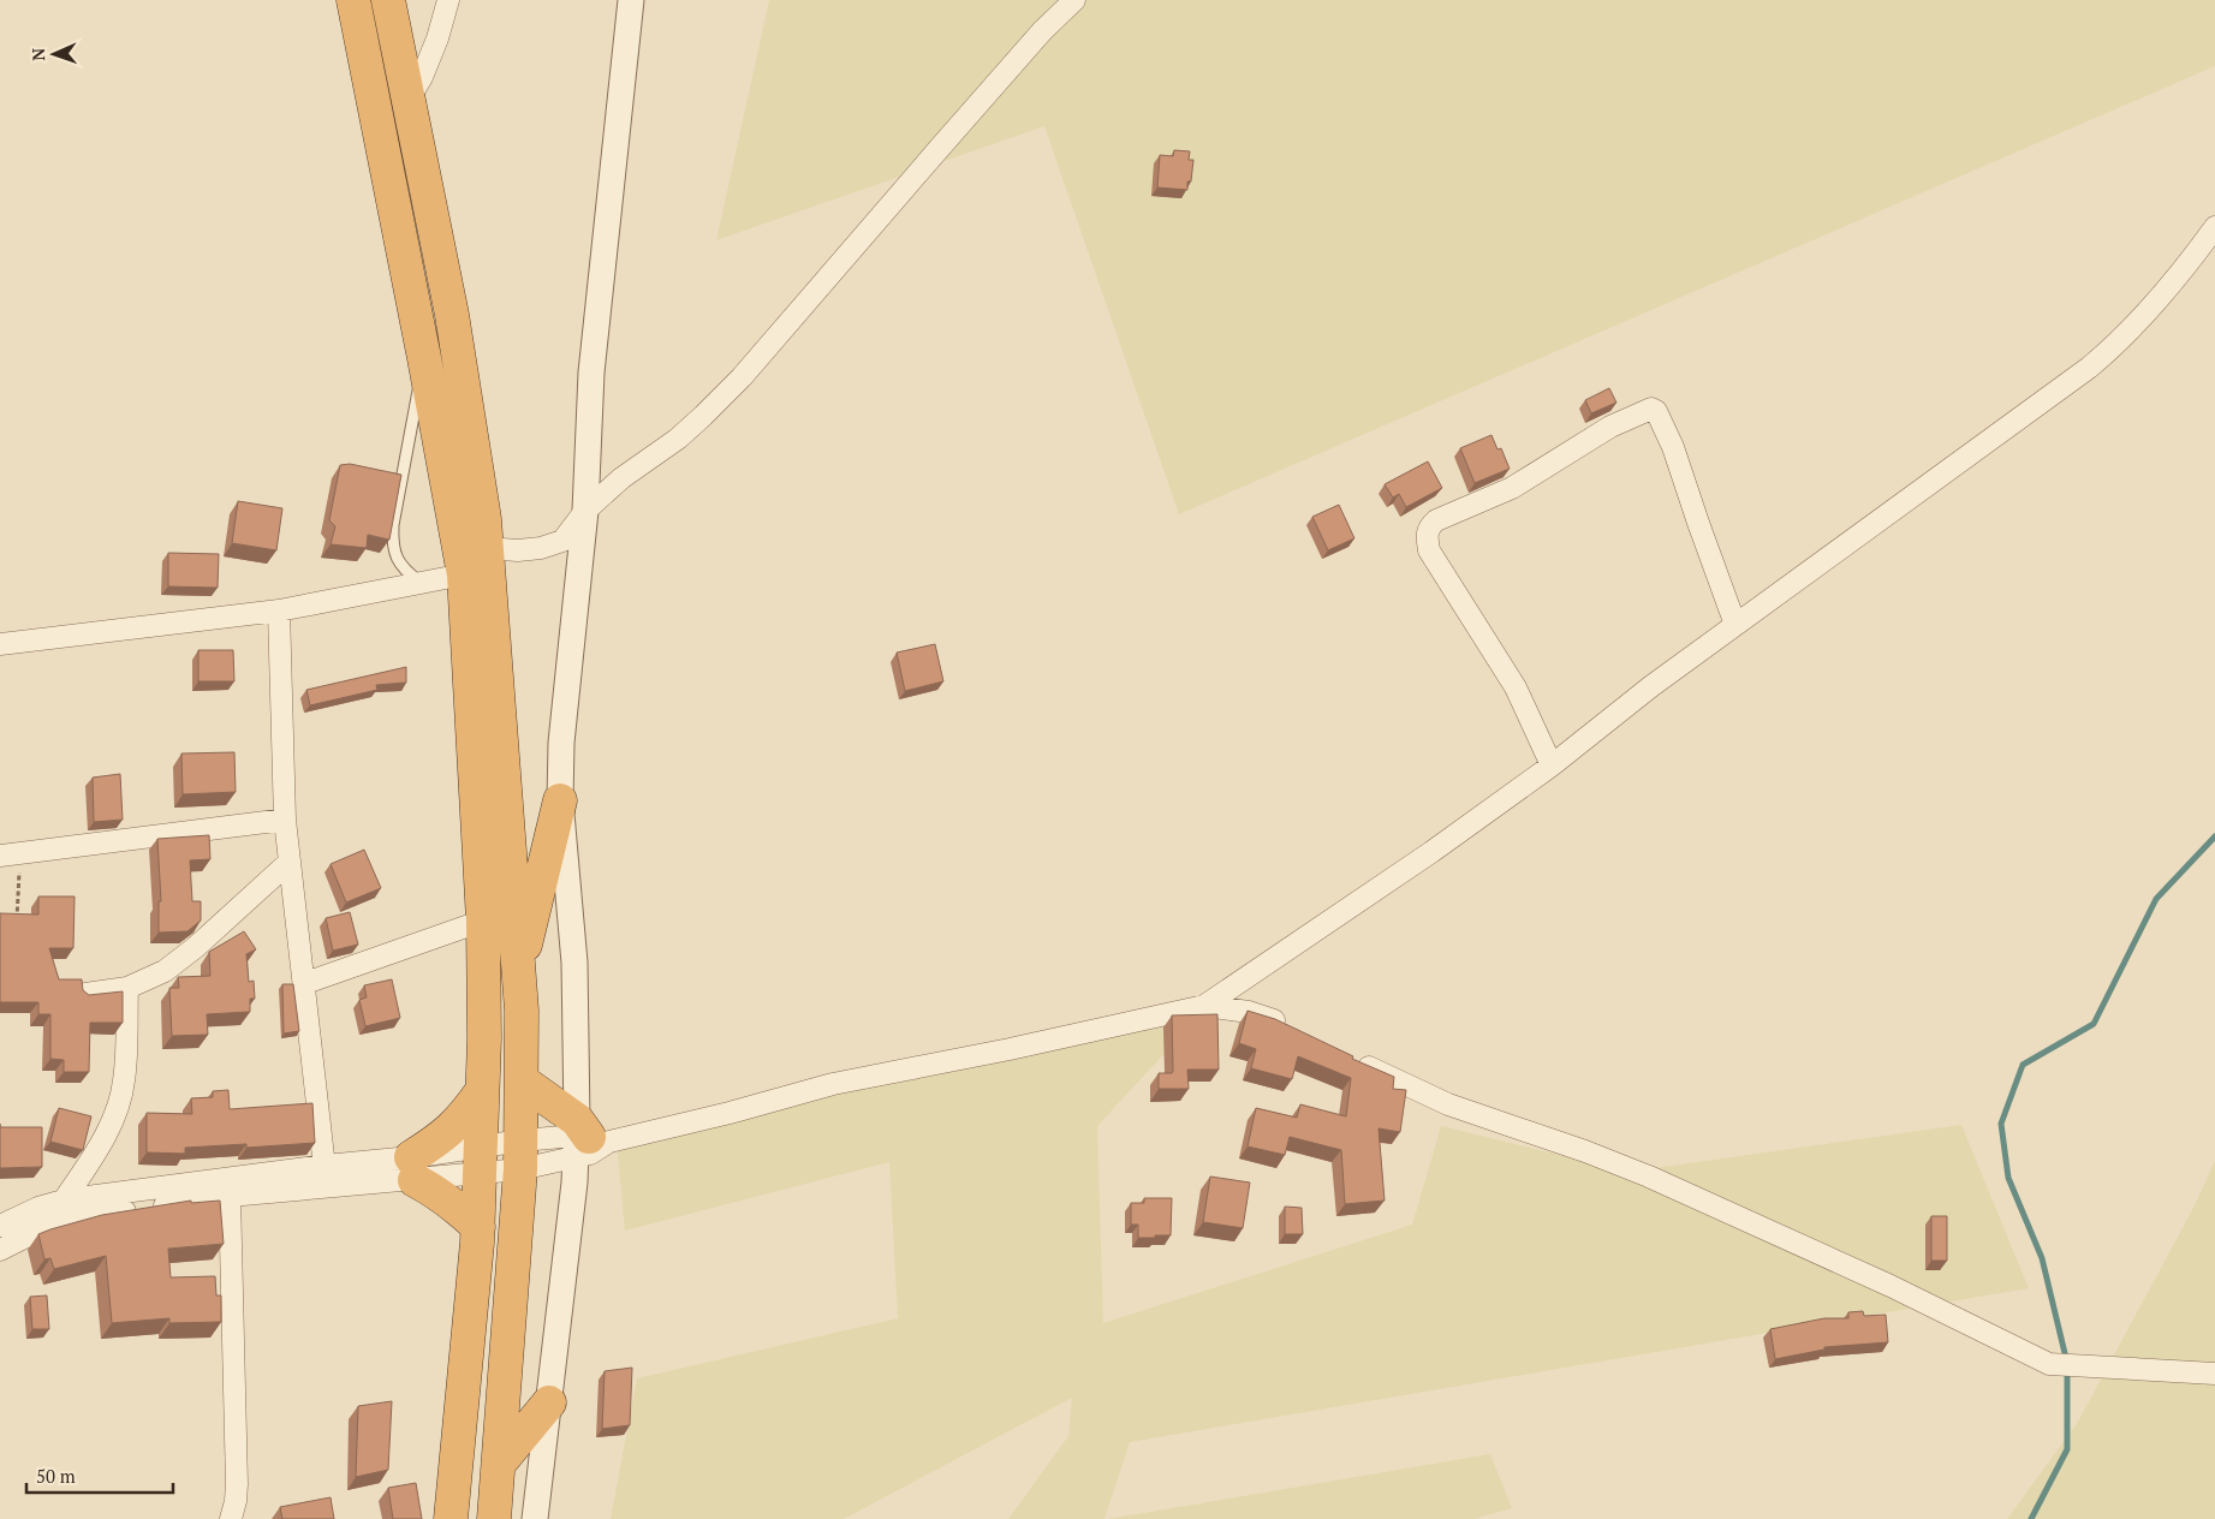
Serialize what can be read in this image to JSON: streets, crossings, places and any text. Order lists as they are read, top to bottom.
{
  "scale_bar": "50 m",
  "north": "left"
}
